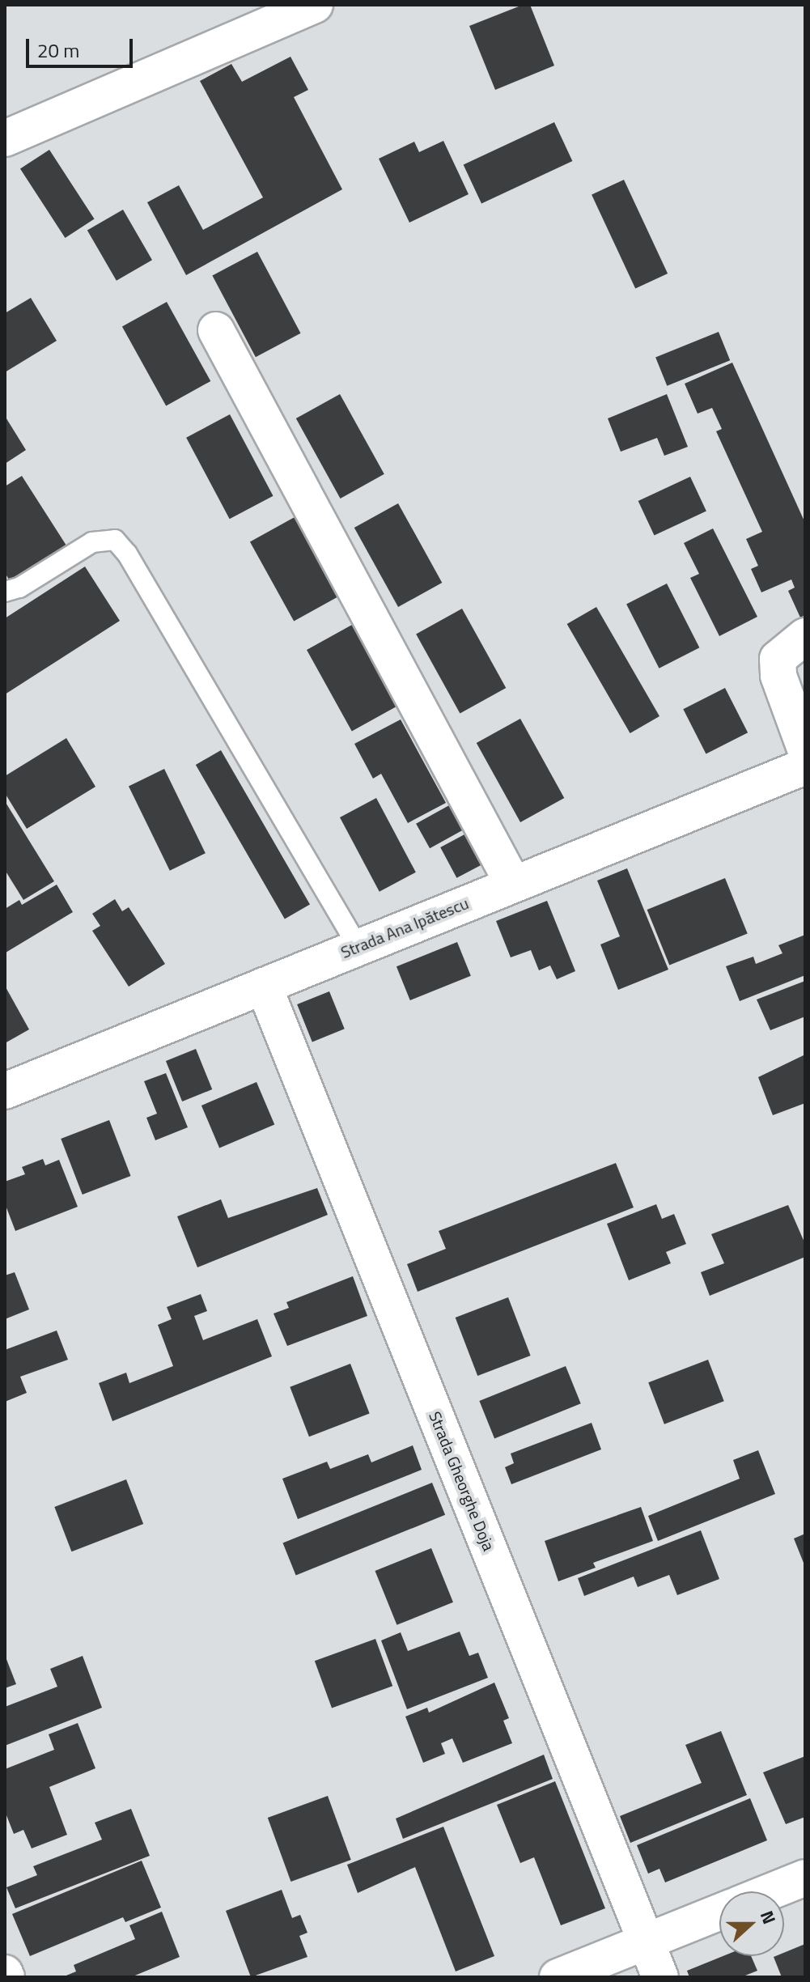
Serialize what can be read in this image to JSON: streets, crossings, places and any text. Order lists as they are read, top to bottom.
{
  "streets": {
    "street": ["Strada Ana Ipătescu", "Strada Gheorghe Doja"]
  },
  "crossings": [
    ["Strada Ana Ipătescu", "Strada Gheorghe Doja"]
  ],
  "scale_bar": "20 m",
  "north": "right"
}
